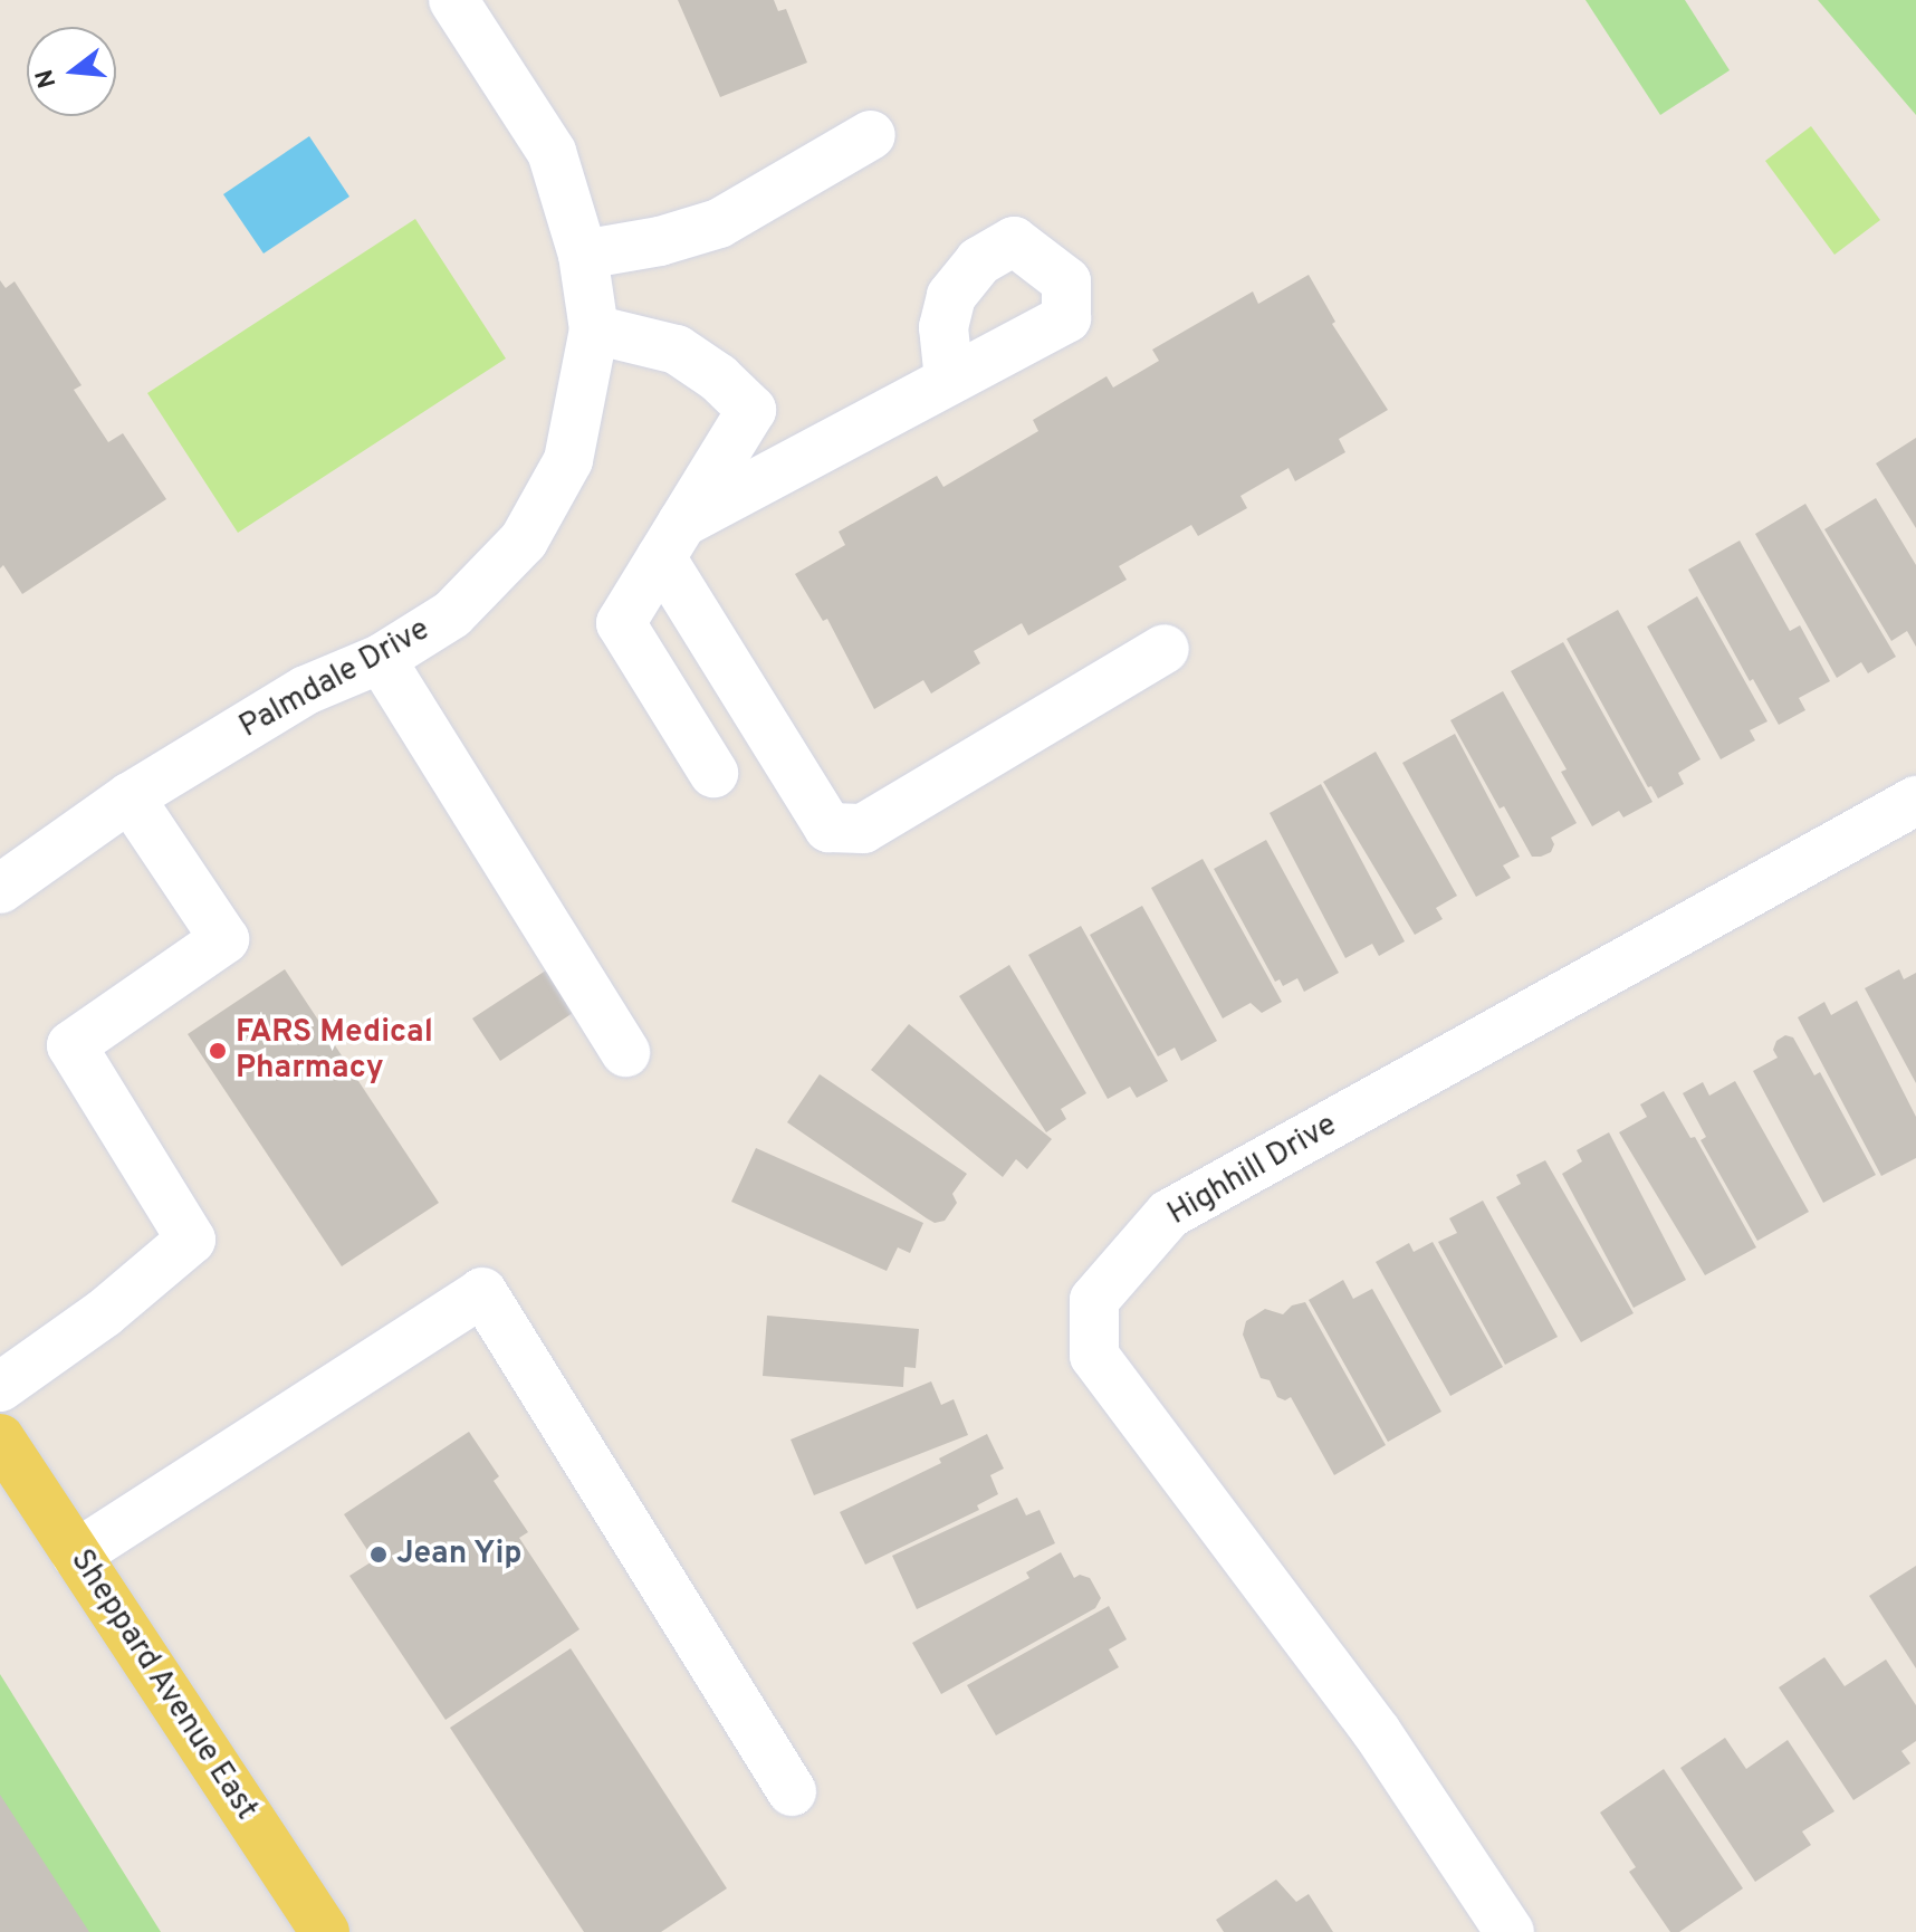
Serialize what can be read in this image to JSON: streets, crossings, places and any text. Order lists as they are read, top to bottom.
{
  "streets": {
    "main road": ["Sheppard Avenue East"],
    "street": ["Palmdale Drive", "Highhill Drive"]
  },
  "places": ["FARS Medical Pharmacy", "Jean Yip"],
  "north": "left"
}
